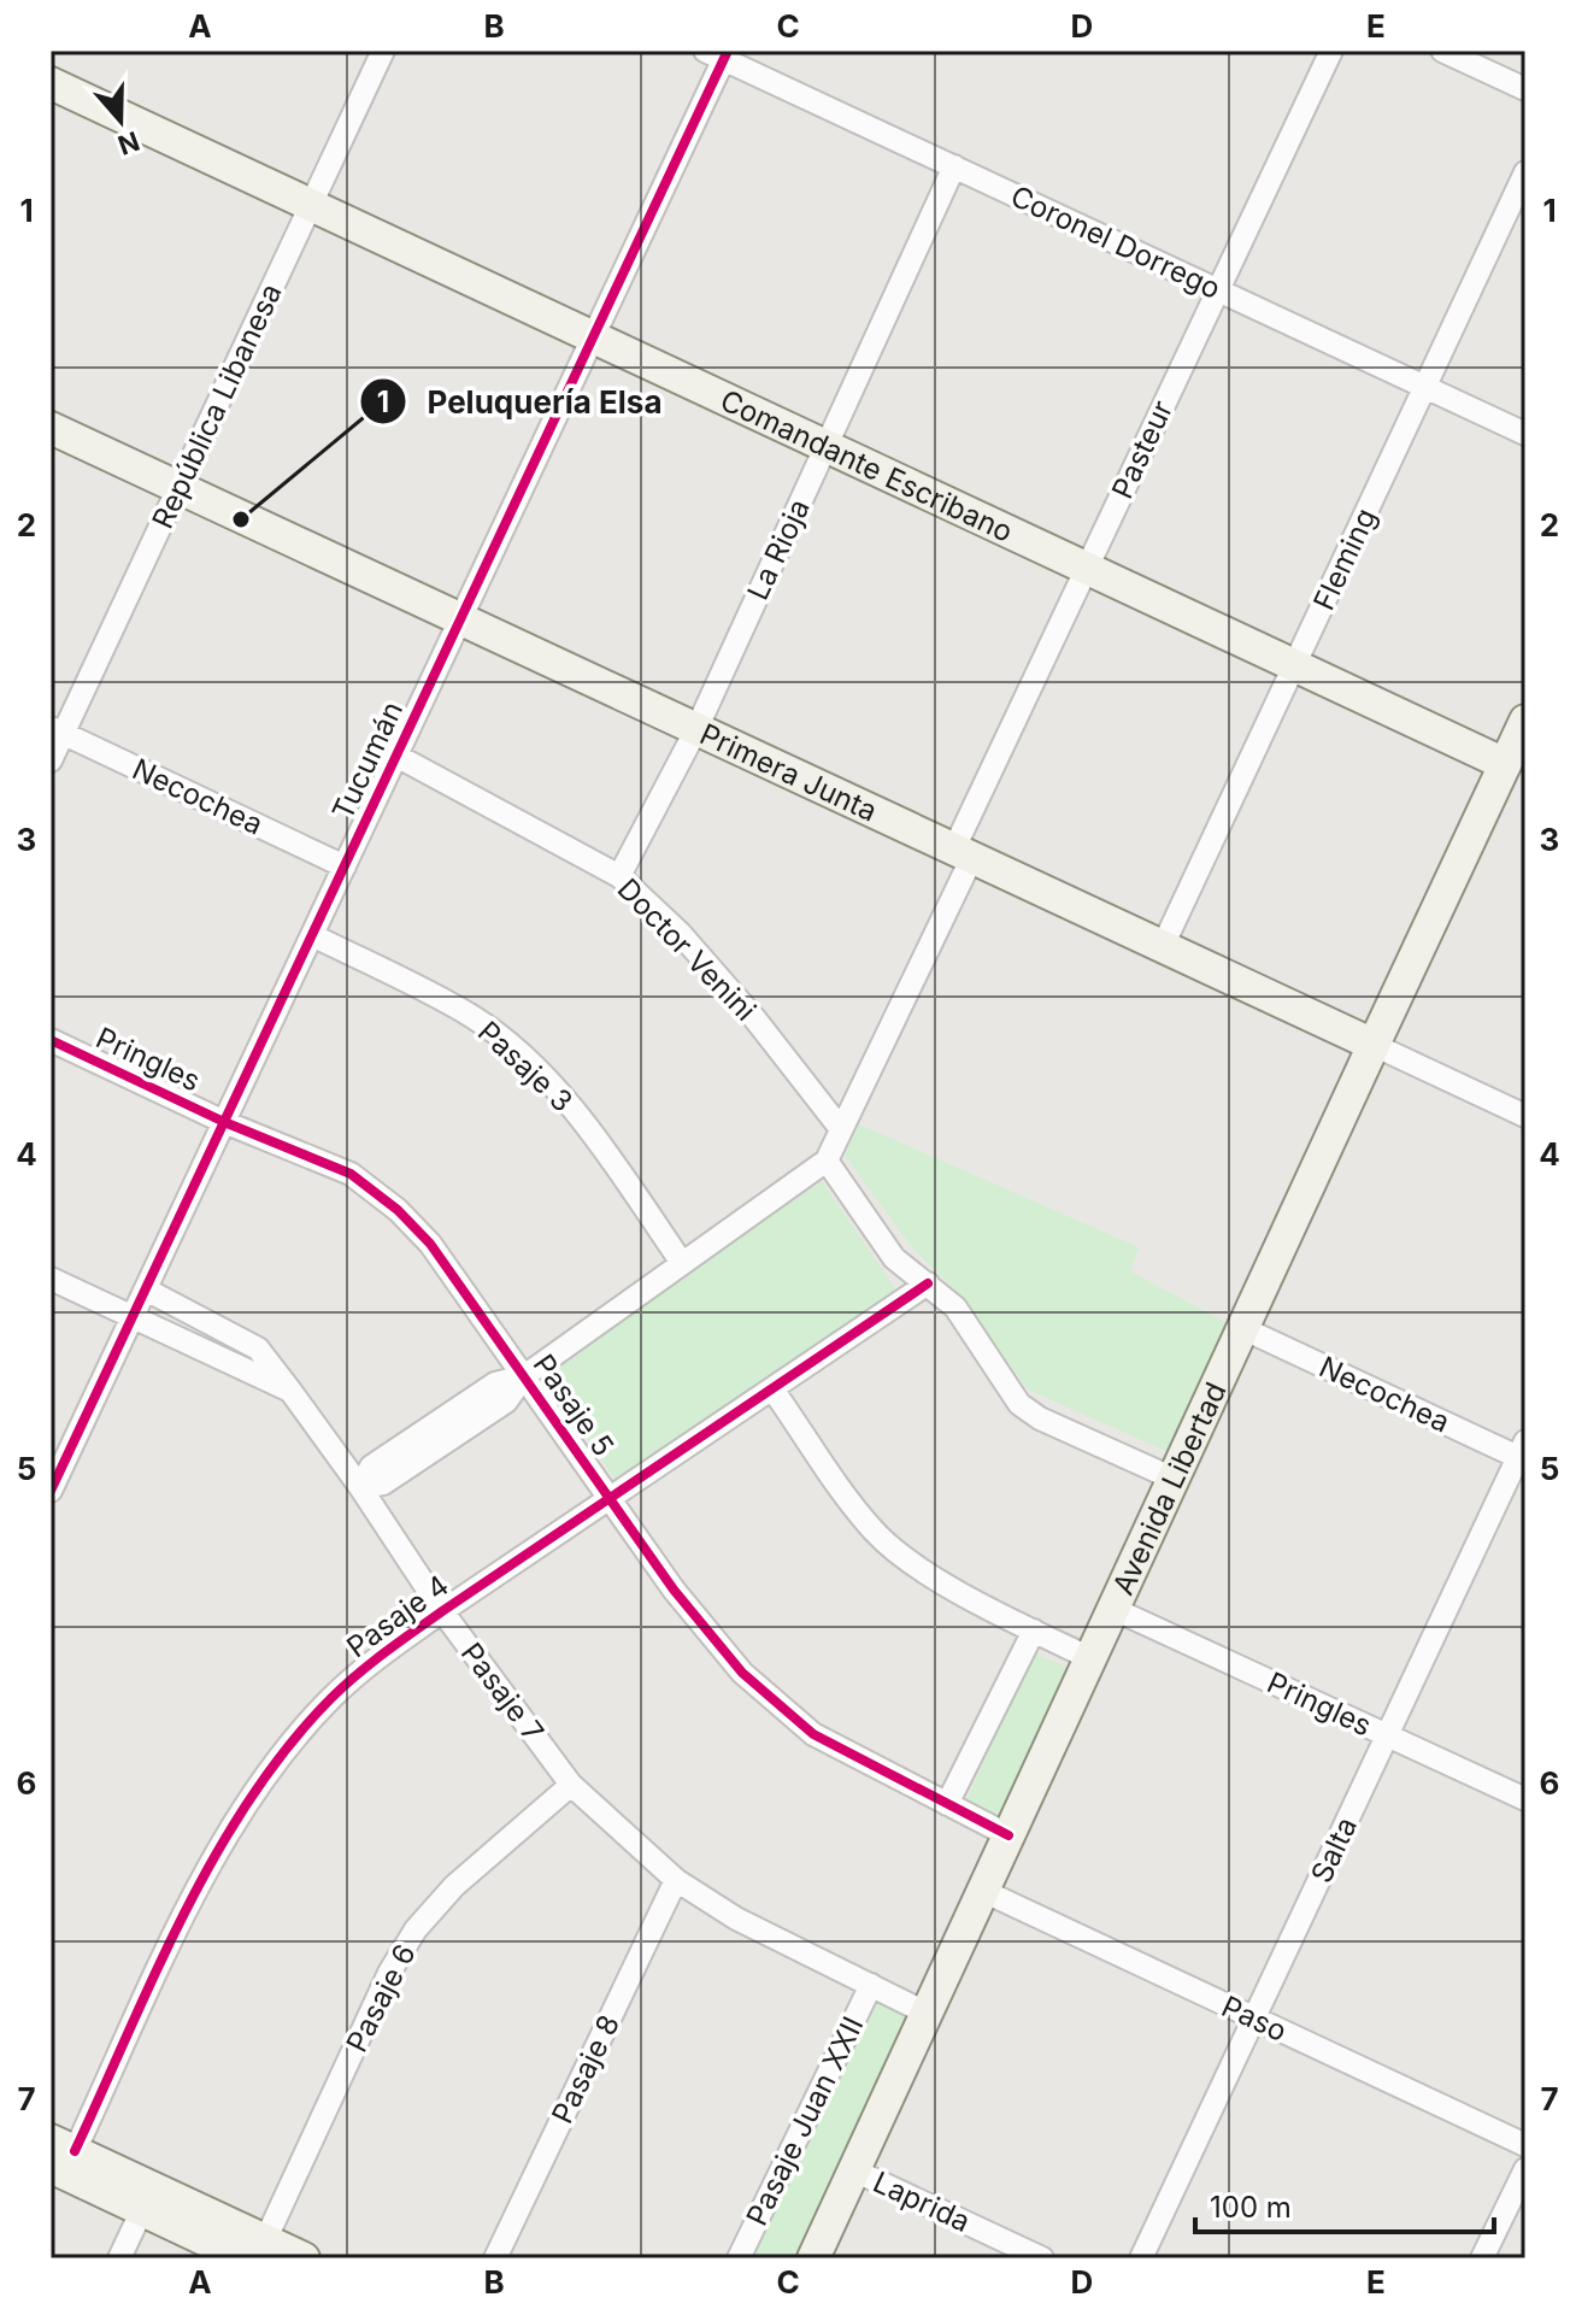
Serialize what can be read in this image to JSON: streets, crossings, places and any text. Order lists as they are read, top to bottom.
{
  "streets": {
    "main road": ["Comandante Escribano", "Primera Junta", "Avenida Libertad"],
    "street": [
      "Coronel Dorrego",
      "República Libanesa",
      "Pasteur",
      "La Rioja",
      "Fleming",
      "Tucumán",
      "Necochea",
      "Doctor Venini",
      "Pringles",
      "Pasaje 3",
      "Pasaje 5",
      "Pasaje 4",
      "Pasaje 7",
      "Salta",
      "Pasaje 6",
      "Paso",
      "Pasaje 8",
      "Pasaje Juan XXII",
      "Laprida"
    ]
  },
  "crossings": [
    ["Coronel Dorrego", "Pasteur"],
    ["Coronel Dorrego", "La Rioja"],
    ["Coronel Dorrego", "Fleming"],
    ["Coronel Dorrego", "Tucumán"],
    ["República Libanesa", "Comandante Escribano"],
    ["República Libanesa", "Primera Junta"],
    ["República Libanesa", "Necochea"],
    ["Pasteur", "Comandante Escribano"],
    ["Pasteur", "Primera Junta"],
    ["Pasteur", "Doctor Venini"],
    ["Comandante Escribano", "La Rioja"],
    ["Comandante Escribano", "Fleming"],
    ["Comandante Escribano", "Tucumán"],
    ["Comandante Escribano", "Avenida Libertad"],
    ["La Rioja", "Primera Junta"],
    ["La Rioja", "Doctor Venini"],
    ["Fleming", "Primera Junta"],
    ["Tucumán", "Primera Junta"],
    ["Tucumán", "Necochea"],
    ["Tucumán", "Doctor Venini"],
    ["Tucumán", "Pringles"],
    ["Tucumán", "Pasaje 3"],
    ["Tucumán", "Pasaje 5"],
    ["Tucumán", "Pasaje 7"],
    ["Primera Junta", "Avenida Libertad"],
    ["Necochea", "Avenida Libertad"],
    ["Necochea", "Salta"],
    ["Pringles", "Pasaje 5"],
    ["Pringles", "Avenida Libertad"],
    ["Pringles", "Salta"],
    ["Pasaje 5", "Avenida Libertad"],
    ["Pasaje 5", "Pasaje 4"],
    ["Avenida Libertad", "Pasaje 7"],
    ["Avenida Libertad", "Paso"],
    ["Avenida Libertad", "Laprida"],
    ["Pasaje 4", "Pasaje 7"],
    ["Pasaje 7", "Pasaje 6"],
    ["Pasaje 7", "Pasaje 8"],
    ["Pasaje 7", "Pasaje Juan XXII"],
    ["Salta", "Paso"]
  ],
  "places": ["Peluquería Elsa"],
  "scale_bar": "100 m",
  "north": "bottom",
  "grid": {
    "columns": [
      "A",
      "B",
      "C",
      "D",
      "E"
    ],
    "rows": [
      "1",
      "2",
      "3",
      "4",
      "5",
      "6",
      "7"
    ]
  }
}
